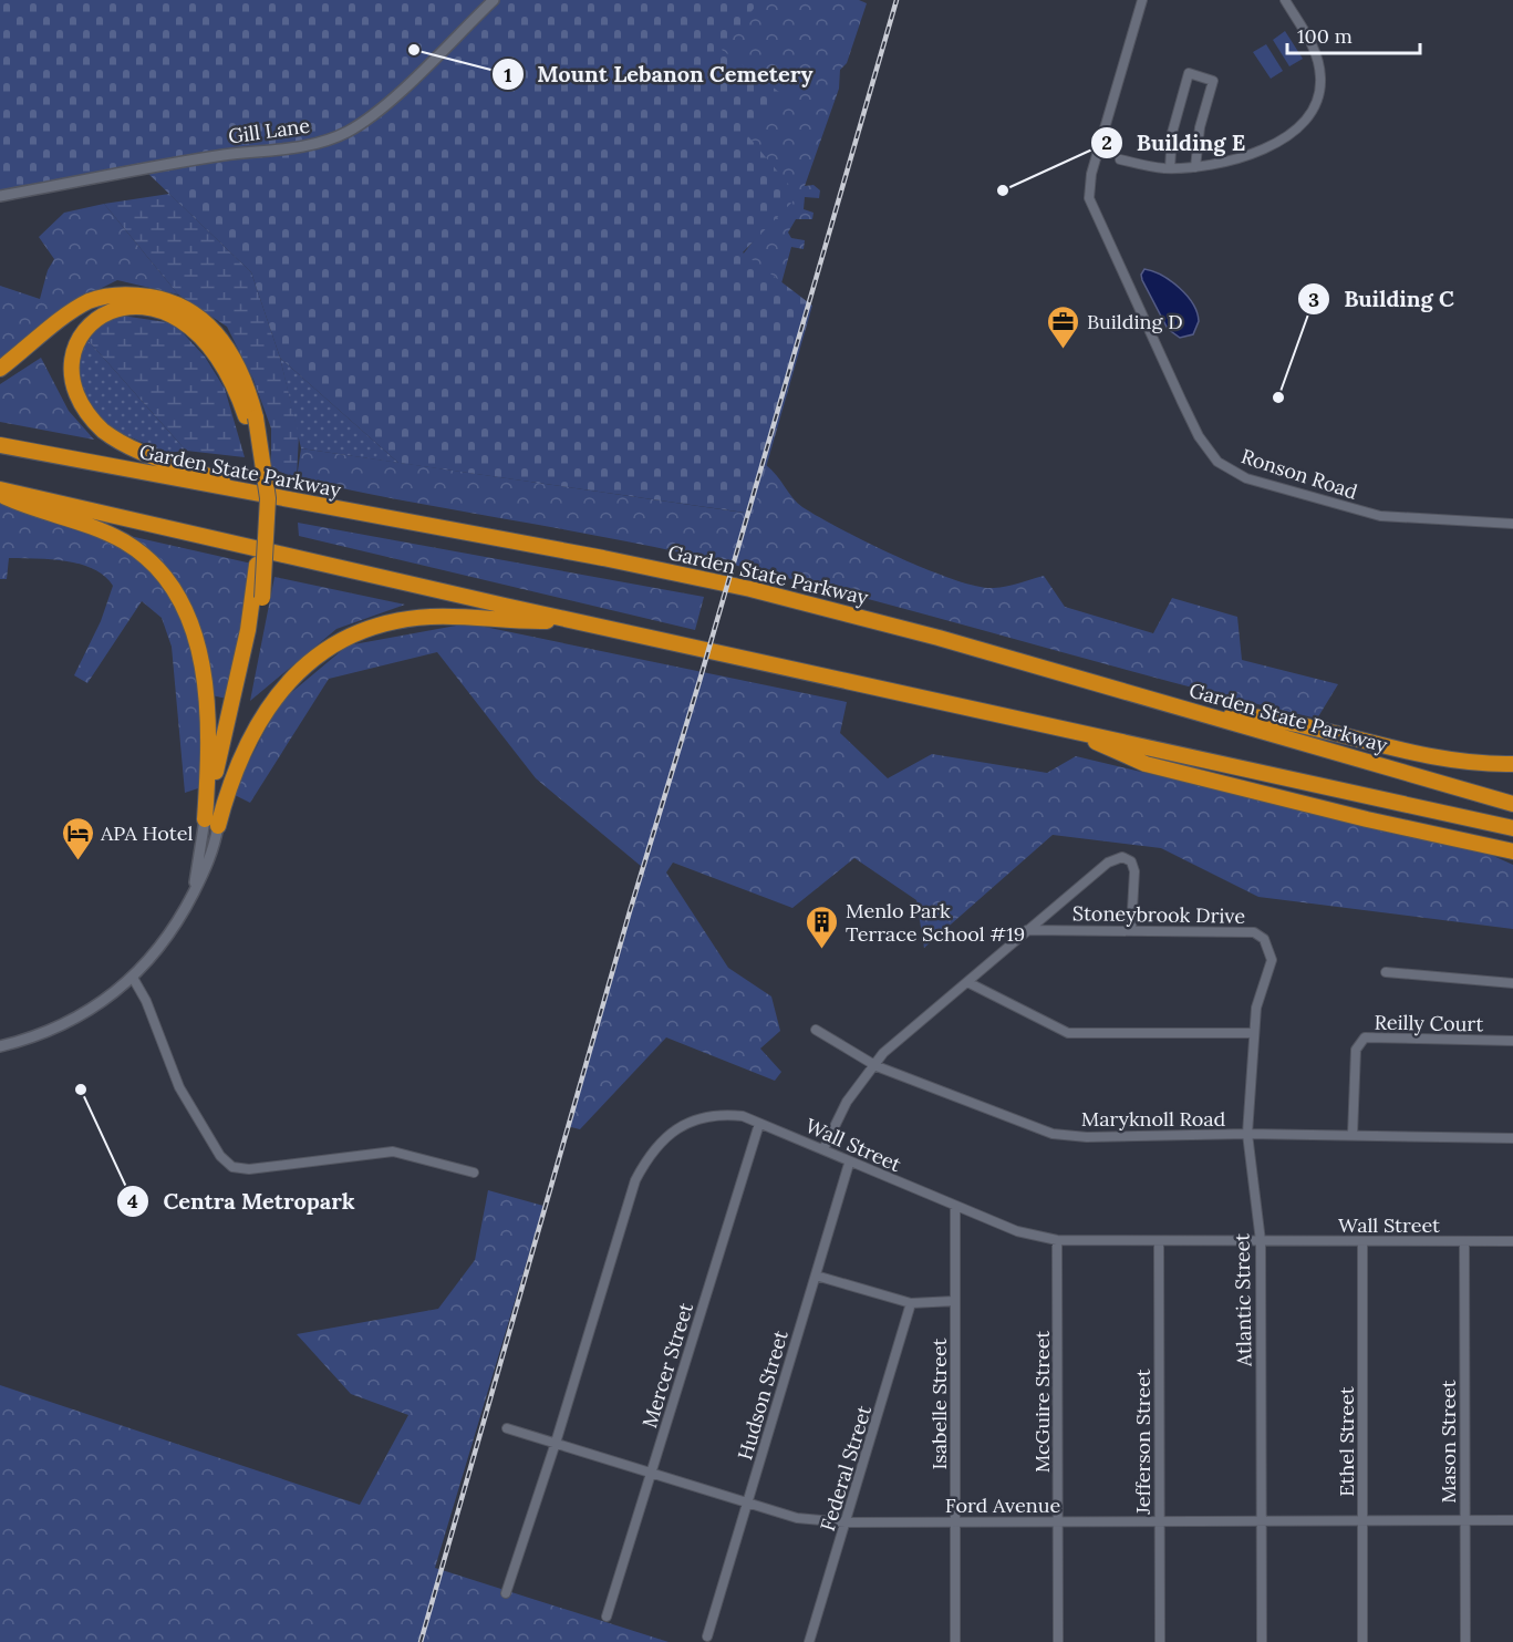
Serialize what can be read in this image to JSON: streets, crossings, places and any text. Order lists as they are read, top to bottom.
{
  "streets": {
    "highway": ["Garden State Parkway"],
    "street": [
      "Gill Lane",
      "Ronson Road",
      "Stoneybrook Drive",
      "Reilly Court",
      "Maryknoll Road",
      "Wall Street",
      "Atlantic Street",
      "Mercer Street",
      "Hudson Street",
      "McGuire Street",
      "Isabelle Street",
      "Jefferson Street",
      "Ethel Street",
      "Mason Street",
      "Federal Street",
      "Ford Avenue"
    ]
  },
  "crossings": [
    ["Stoneybrook Drive", "Atlantic Street"],
    ["Reilly Court", "Maryknoll Road"],
    ["Maryknoll Road", "Atlantic Street"],
    ["Wall Street", "Atlantic Street"],
    ["Wall Street", "Mercer Street"],
    ["Wall Street", "Hudson Street"],
    ["Wall Street", "McGuire Street"],
    ["Wall Street", "Isabelle Street"],
    ["Wall Street", "Jefferson Street"],
    ["Wall Street", "Ethel Street"],
    ["Wall Street", "Mason Street"],
    ["Wall Street", "Ford Avenue"],
    ["Atlantic Street", "Ford Avenue"],
    ["Mercer Street", "Ford Avenue"],
    ["Hudson Street", "Ford Avenue"],
    ["McGuire Street", "Ford Avenue"],
    ["Isabelle Street", "Ford Avenue"],
    ["Jefferson Street", "Ford Avenue"],
    ["Ethel Street", "Ford Avenue"],
    ["Mason Street", "Ford Avenue"],
    ["Federal Street", "Ford Avenue"]
  ],
  "places": {
    "other": [
      "Mount Lebanon Cemetery",
      "Building E",
      "Building C",
      "Centra Metropark"
    ],
    "office": ["Building D"],
    "hotel": ["APA Hotel"],
    "building": ["Menlo Park Terrace School #19"]
  },
  "scale_bar": "100 m"
}
